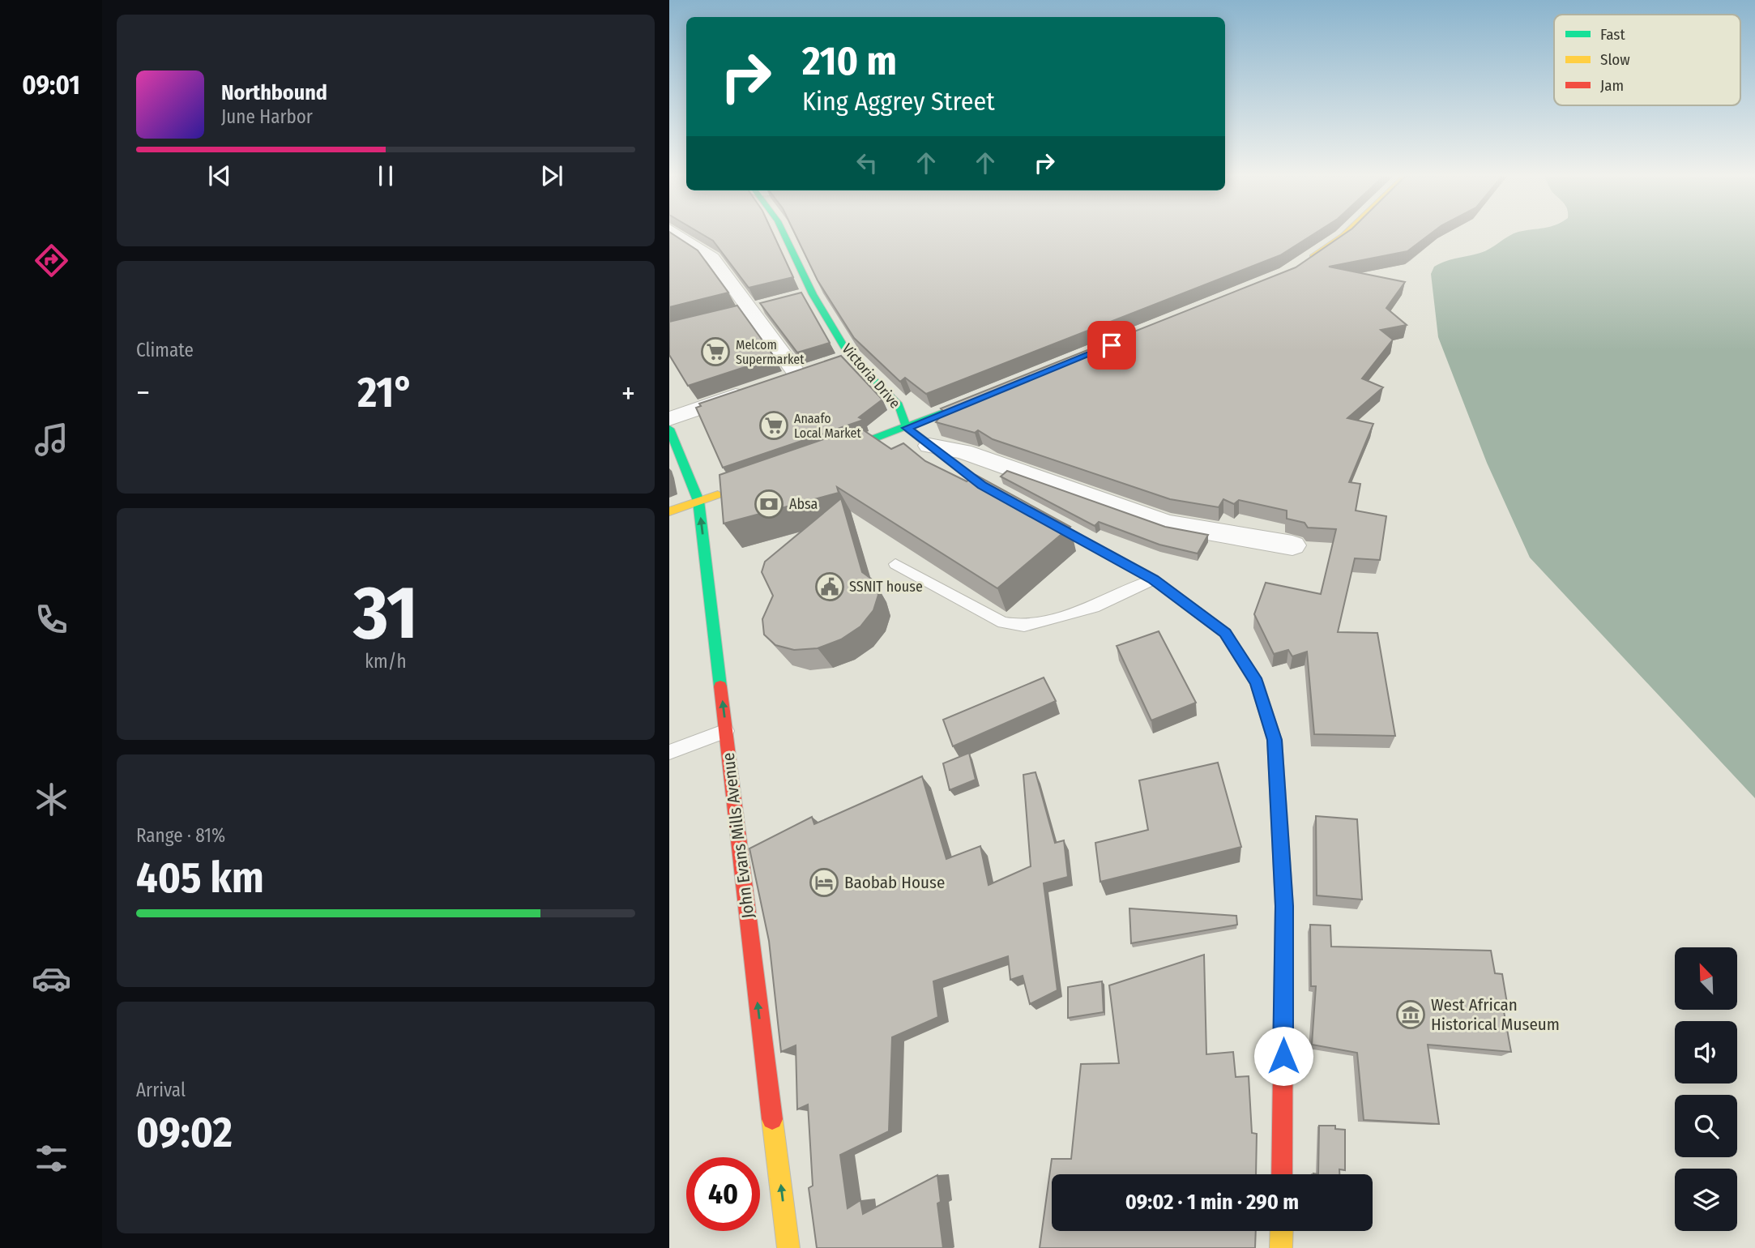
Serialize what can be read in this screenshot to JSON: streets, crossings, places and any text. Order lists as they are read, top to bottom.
{
  "streets": {
    "street": ["Victoria Drive", "John Evans Mills Avenue"]
  },
  "one_way": ["John Evans Mills Avenue"],
  "places": {
    "supermarket": ["Melcom Supermarket", "Anaafo Local Market"],
    "bank": ["Absa"],
    "public building": ["SSNIT house"],
    "hotel": ["Baobab House"],
    "museum": ["West African Historical Museum"]
  },
  "legend": ["Fast", "Slow", "Jam"],
  "north": "top left",
  "page": {
    "tabs": "09:01",
    "turn": ["210 m", "King Aggrey Street"],
    "song": ["Northbound", "June Harbor"],
    "tile": [
      "Climate",
      ["31", "km/h"],
      ["Range · 81%", "405 km"],
      ["Arrival", "09:02"]
    ],
    "heat": ["−", "21°", "+"],
    "limit": "40",
    "trip": "09:02 · 1 min · 290 m"
  }
}
